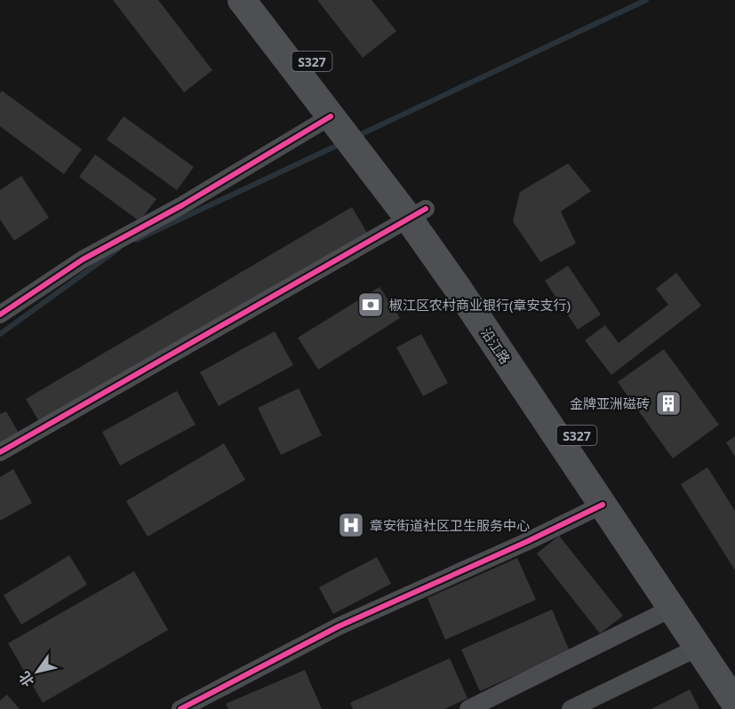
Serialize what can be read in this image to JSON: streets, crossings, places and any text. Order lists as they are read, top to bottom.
{
  "streets": {
    "main road": ["S327", "沿江路"]
  },
  "places": {
    "bank": ["椒江区农村商业银行(章安支行)"],
    "building": ["金牌亚洲磁砖"],
    "hospital": ["章安街道社区卫生服务中心"]
  },
  "north": "bottom left"
}
